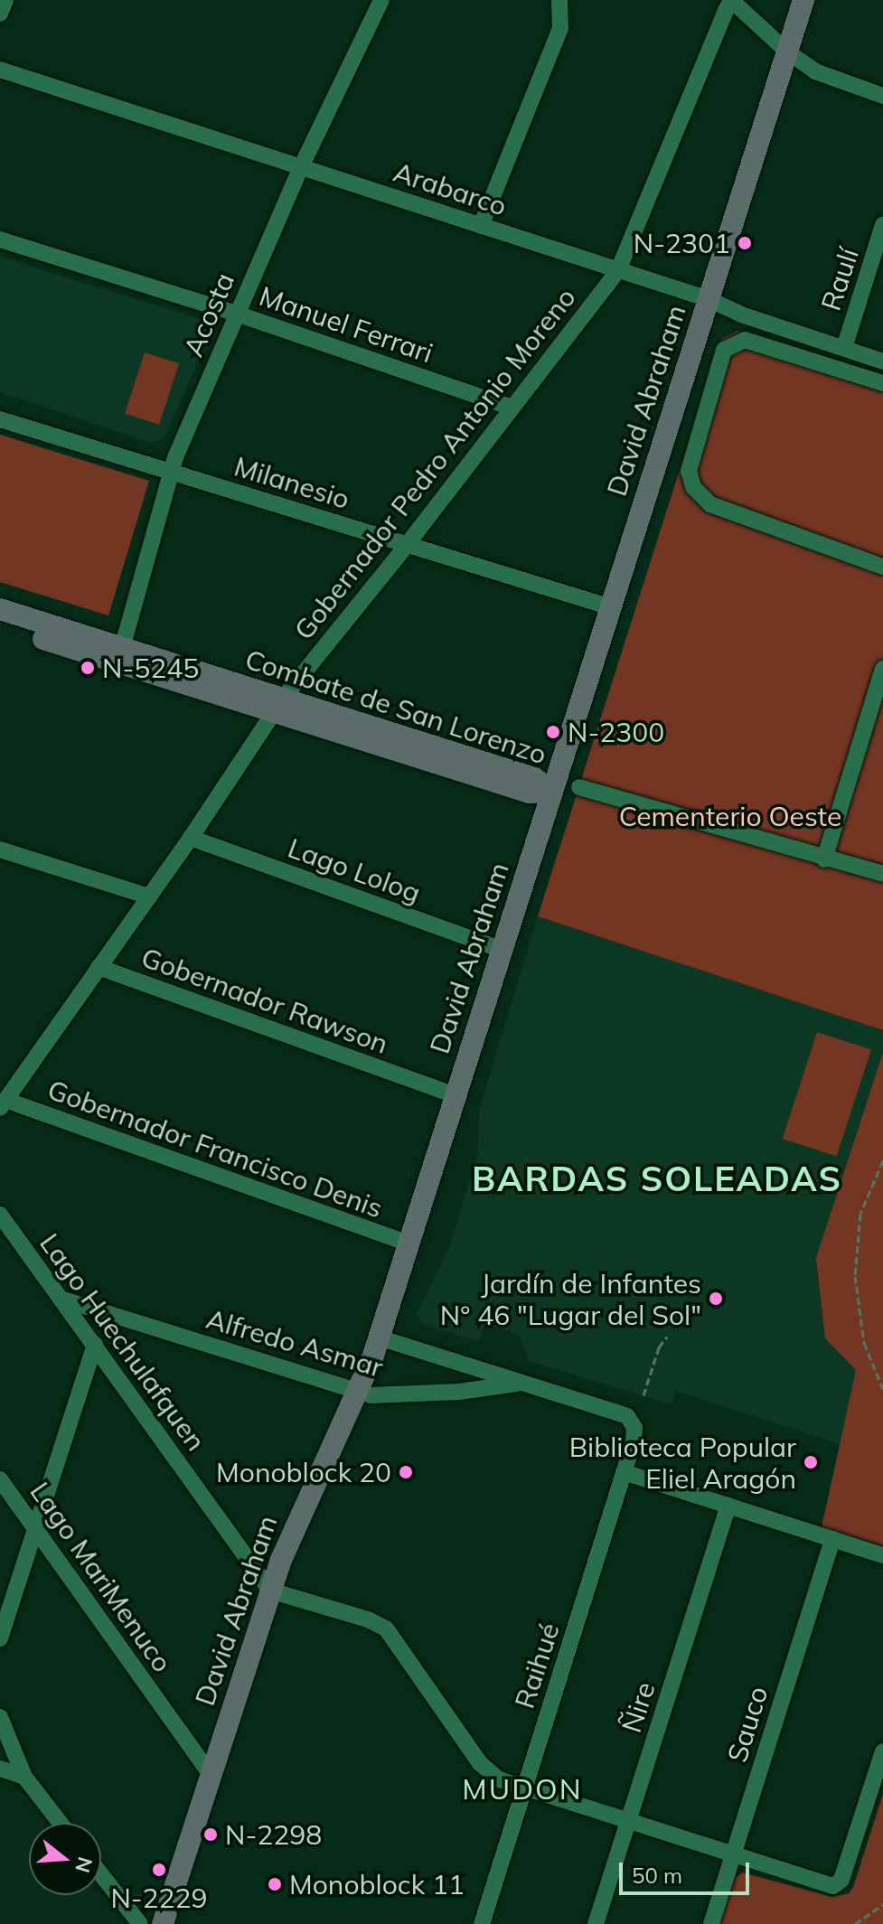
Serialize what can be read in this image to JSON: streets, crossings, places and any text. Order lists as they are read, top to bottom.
{
  "streets": {
    "main road": ["David Abraham", "Combate de San Lorenzo"],
    "street": [
      "Arabarco",
      "Raulí",
      "Acosta",
      "Manuel Ferrari",
      "Gobernador Pedro Antonio Moreno",
      "Milanesio",
      "Lago Lolog",
      "Gobernador Rawson",
      "Gobernador Francisco Denis",
      "Lago Huechulafquen",
      "Alfredo Asmar",
      "Lago MariMenuco",
      "Raihué",
      "Ñire",
      "Sauco"
    ]
  },
  "crossings": [
    ["Arabarco", "Raulí"],
    ["Arabarco", "Acosta"],
    ["Arabarco", "David Abraham"],
    ["Arabarco", "Gobernador Pedro Antonio Moreno"],
    ["Acosta", "Manuel Ferrari"],
    ["Acosta", "Milanesio"],
    ["Acosta", "Combate de San Lorenzo"],
    ["Manuel Ferrari", "Gobernador Pedro Antonio Moreno"],
    ["David Abraham", "Milanesio"],
    ["David Abraham", "Combate de San Lorenzo"],
    ["David Abraham", "Lago Lolog"],
    ["David Abraham", "Gobernador Rawson"],
    ["David Abraham", "Gobernador Francisco Denis"],
    ["David Abraham", "Lago Huechulafquen"],
    ["David Abraham", "Alfredo Asmar"],
    ["David Abraham", "Lago MariMenuco"],
    ["Gobernador Pedro Antonio Moreno", "Milanesio"],
    ["Gobernador Pedro Antonio Moreno", "Combate de San Lorenzo"],
    ["Gobernador Pedro Antonio Moreno", "Lago Lolog"],
    ["Gobernador Pedro Antonio Moreno", "Gobernador Rawson"],
    ["Gobernador Pedro Antonio Moreno", "Gobernador Francisco Denis"],
    ["Lago Huechulafquen", "Alfredo Asmar"],
    ["Alfredo Asmar", "Raihué"]
  ],
  "districts": ["BARDAS SOLEADAS", "MUDON"],
  "parks": ["Cementerio Oeste"],
  "places": [
    "N-2301",
    "N-5245",
    "N-2300",
    "Jardín de Infantes N° 46 \"Lugar del Sol\"",
    "Biblioteca Popular Eliel Aragón",
    "Monoblock 20",
    "N-2298",
    "N-2229",
    "Monoblock 11"
  ],
  "scale_bar": "50 m",
  "north": "right"
}
